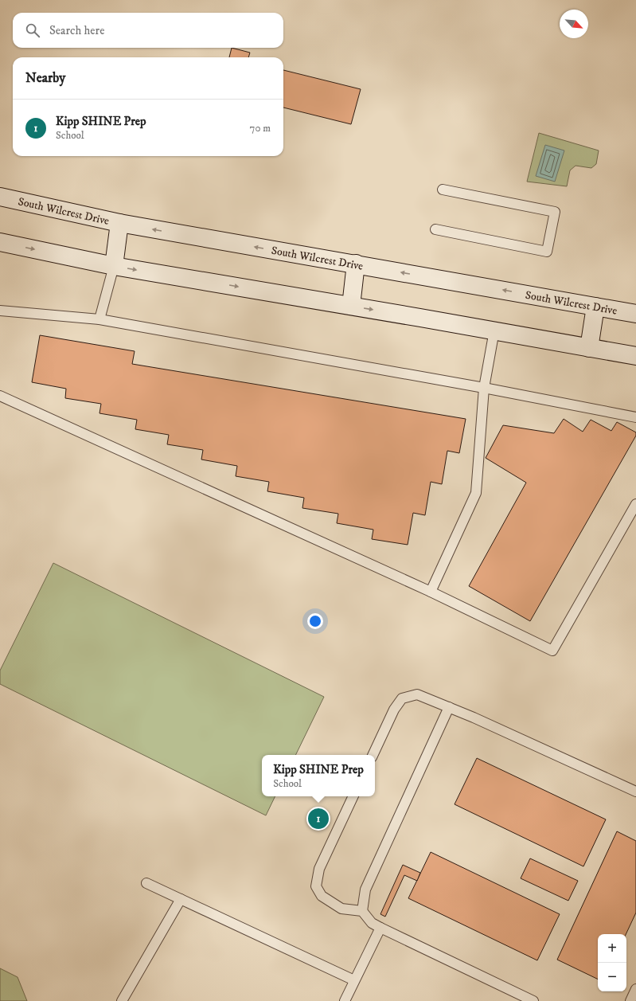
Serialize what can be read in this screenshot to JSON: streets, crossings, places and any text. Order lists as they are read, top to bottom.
{
  "streets": {
    "main road": ["South Wilcrest Drive"]
  },
  "north": "bottom right",
  "page": {
    "search": "Search here",
    "heading": "Nearby",
    "list": [
      {
        "mark": "1",
        "name": "Kipp SHINE Prep",
        "note": "School",
        "value": "70 m"
      }
    ],
    "popup": ["Kipp SHINE Prep", "School"],
    "pins": "1",
    "map_buttons": ["+", "−"]
  }
}
